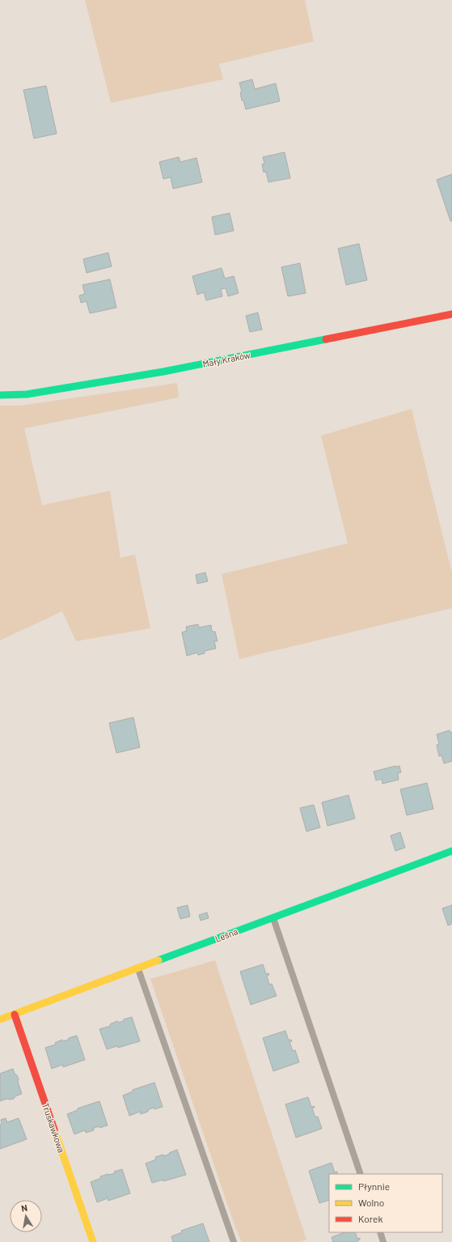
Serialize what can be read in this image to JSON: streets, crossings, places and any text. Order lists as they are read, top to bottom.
{
  "streets": {
    "street": ["Mały Kraków", "Leśna", "Truskawkowa"]
  },
  "crossings": [
    ["Leśna", "Truskawkowa"]
  ],
  "legend": ["Płynnie", "Wolno", "Korek"],
  "north": "top"
}
